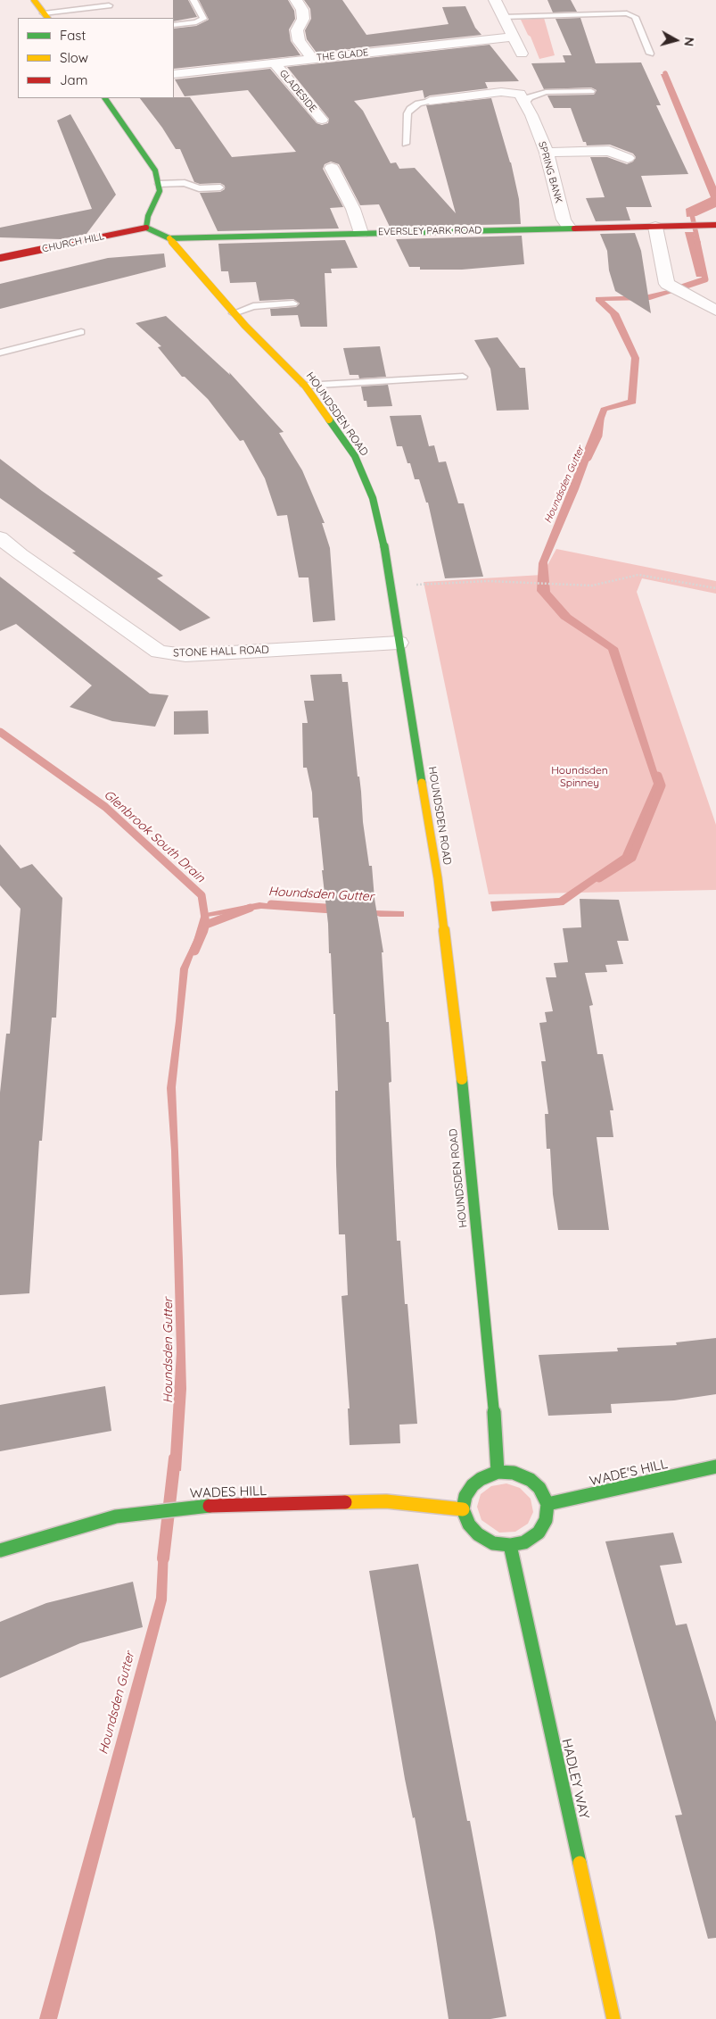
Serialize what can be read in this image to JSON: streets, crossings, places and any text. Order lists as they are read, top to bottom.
{
  "streets": {
    "street": [
      "THE GLADE",
      "GLADESIDE",
      "SPRING BANK",
      "EVERSLEY PARK ROAD",
      "CHURCH HILL",
      "HOUNDSDEN ROAD",
      "STONE HALL ROAD",
      "WADE'S HILL",
      "WADES HILL",
      "HADLEY WAY"
    ]
  },
  "crossings": [
    ["THE GLADE", "GLADESIDE"],
    ["SPRING BANK", "EVERSLEY PARK ROAD"],
    ["EVERSLEY PARK ROAD", "CHURCH HILL"],
    ["EVERSLEY PARK ROAD", "HOUNDSDEN ROAD"],
    ["HOUNDSDEN ROAD", "STONE HALL ROAD"],
    ["HOUNDSDEN ROAD", "WADE'S HILL"],
    ["HOUNDSDEN ROAD", "WADES HILL"],
    ["HOUNDSDEN ROAD", "HADLEY WAY"],
    ["WADE'S HILL", "WADES HILL"],
    ["WADE'S HILL", "HADLEY WAY"],
    ["WADES HILL", "HADLEY WAY"]
  ],
  "water": ["Houndsden Gutter", "Glenbrook South Drain"],
  "parks": ["Houndsden Spinney"],
  "legend": ["Fast", "Slow", "Jam"],
  "north": "right"
}
